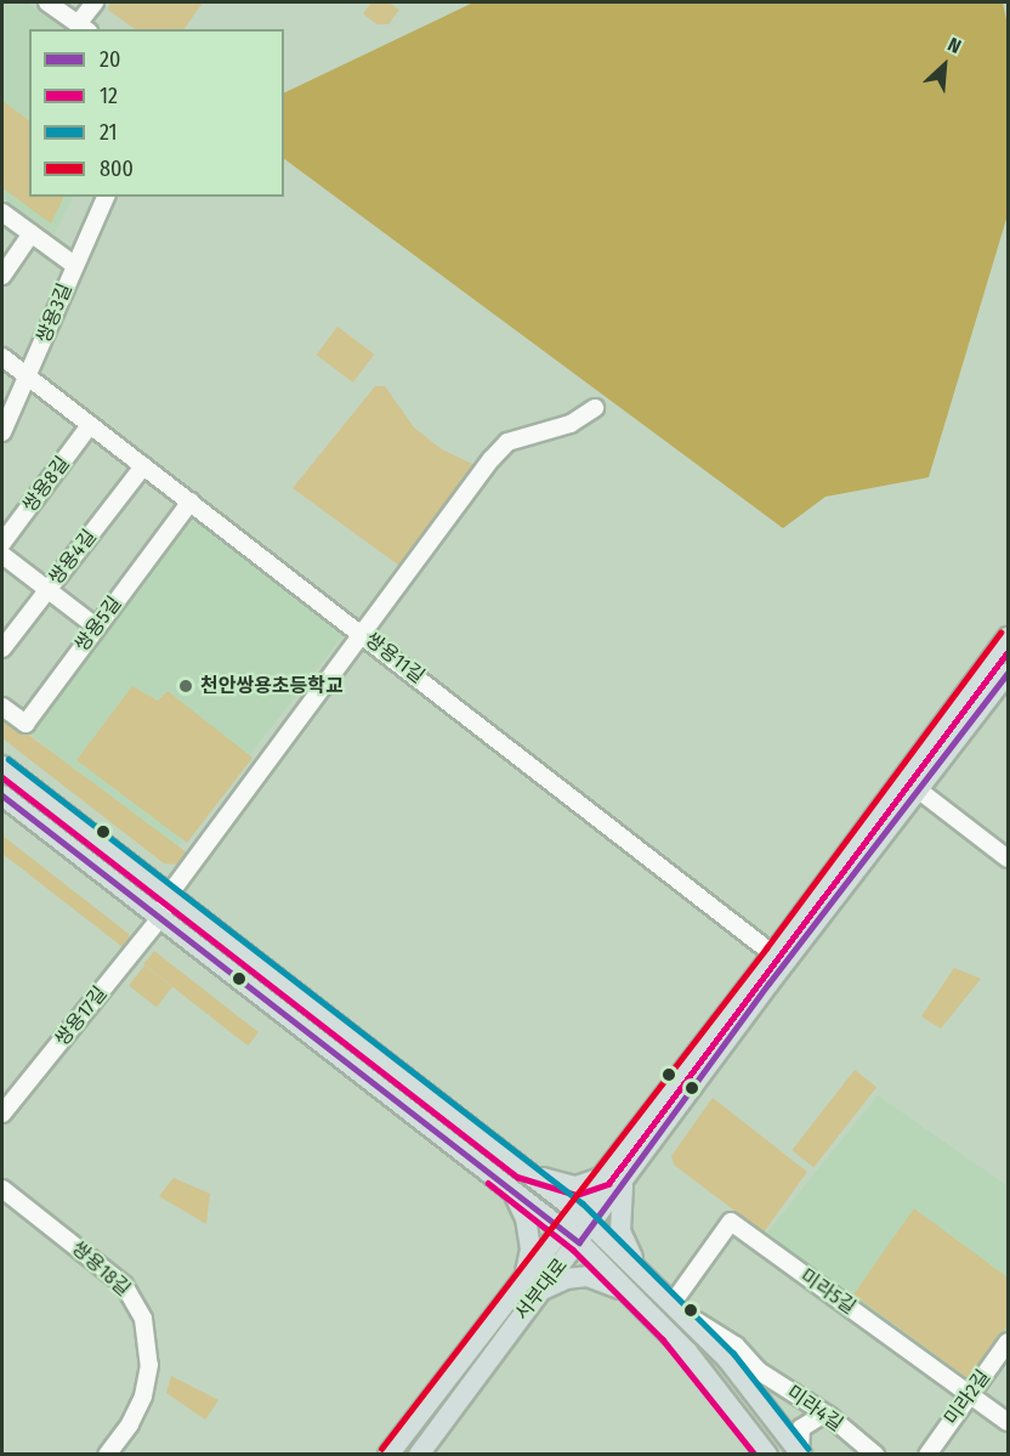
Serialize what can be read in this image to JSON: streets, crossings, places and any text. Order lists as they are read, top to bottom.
{
  "streets": {
    "main road": ["서부대로"],
    "street": [
      "쌍용3길",
      "쌍용8길",
      "쌍용4길",
      "쌍용5길",
      "쌍용11길",
      "쌍용17길",
      "쌍용18길",
      "미라5길",
      "미라2길",
      "미라4길"
    ]
  },
  "crossings": [
    ["쌍용3길", "쌍용11길"],
    ["쌍용8길", "쌍용11길"],
    ["쌍용4길", "쌍용11길"],
    ["쌍용5길", "쌍용11길"],
    ["쌍용11길", "쌍용17길"],
    ["쌍용11길", "서부대로"],
    ["미라5길", "미라2길"],
    ["미라5길", "미라4길"]
  ],
  "places": ["천안쌍용초등학교"],
  "lines": [
    "transit line 800",
    "transit line 12",
    "transit line 20",
    "transit line 21"
  ],
  "legend": [
    "20",
    "12",
    "21",
    "800"
  ],
  "north": "top right"
}
